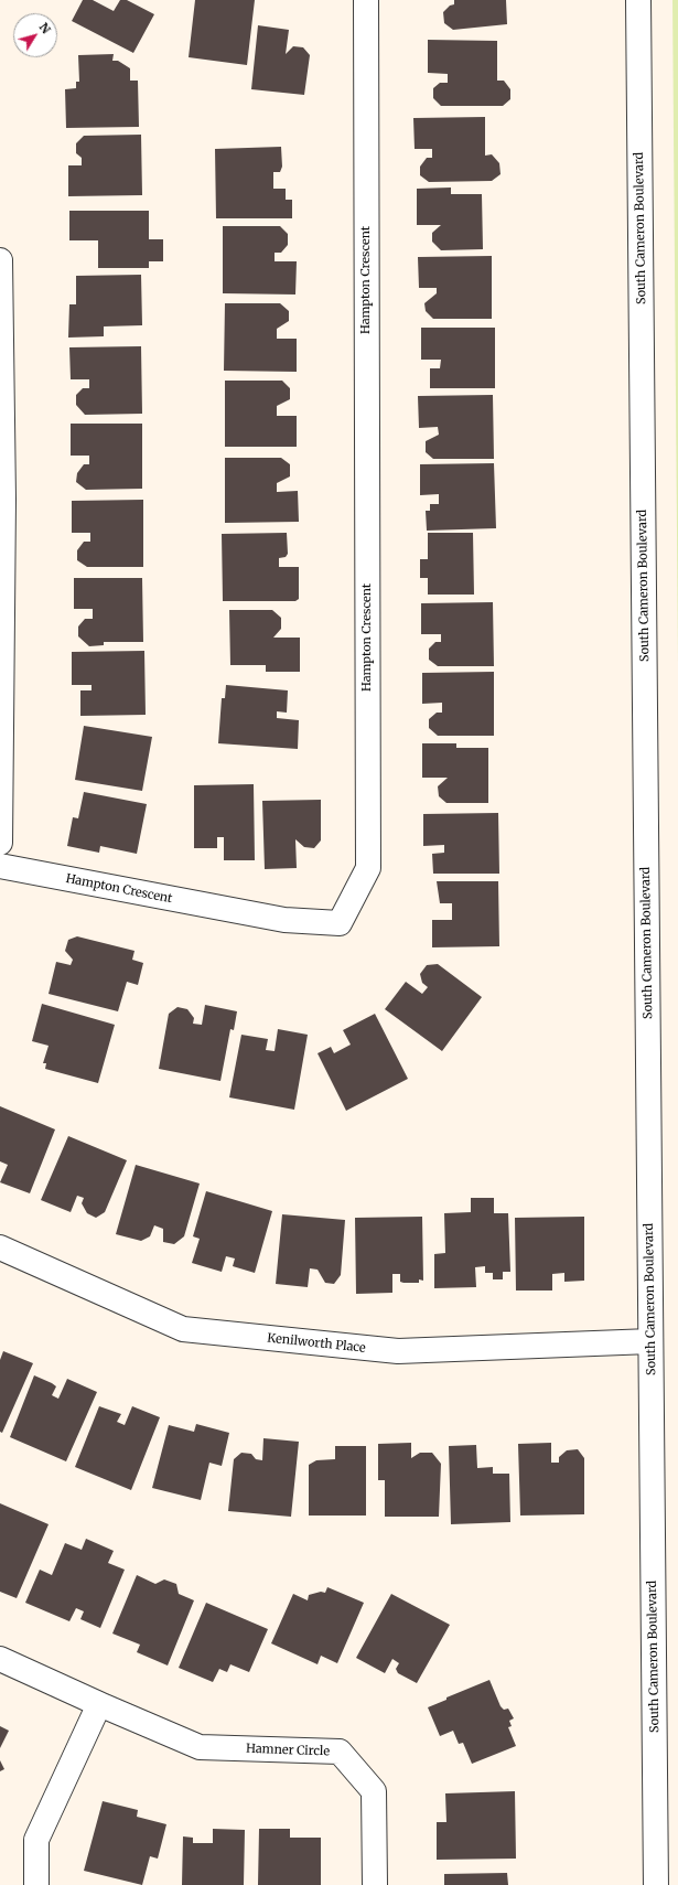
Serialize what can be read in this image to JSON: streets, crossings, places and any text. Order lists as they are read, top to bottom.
{
  "streets": {
    "street": [
      "South Cameron Boulevard",
      "Hampton Crescent",
      "Kenilworth Place",
      "Hamner Circle"
    ]
  },
  "crossings": [
    ["South Cameron Boulevard", "Kenilworth Place"]
  ],
  "north": "top right"
}
